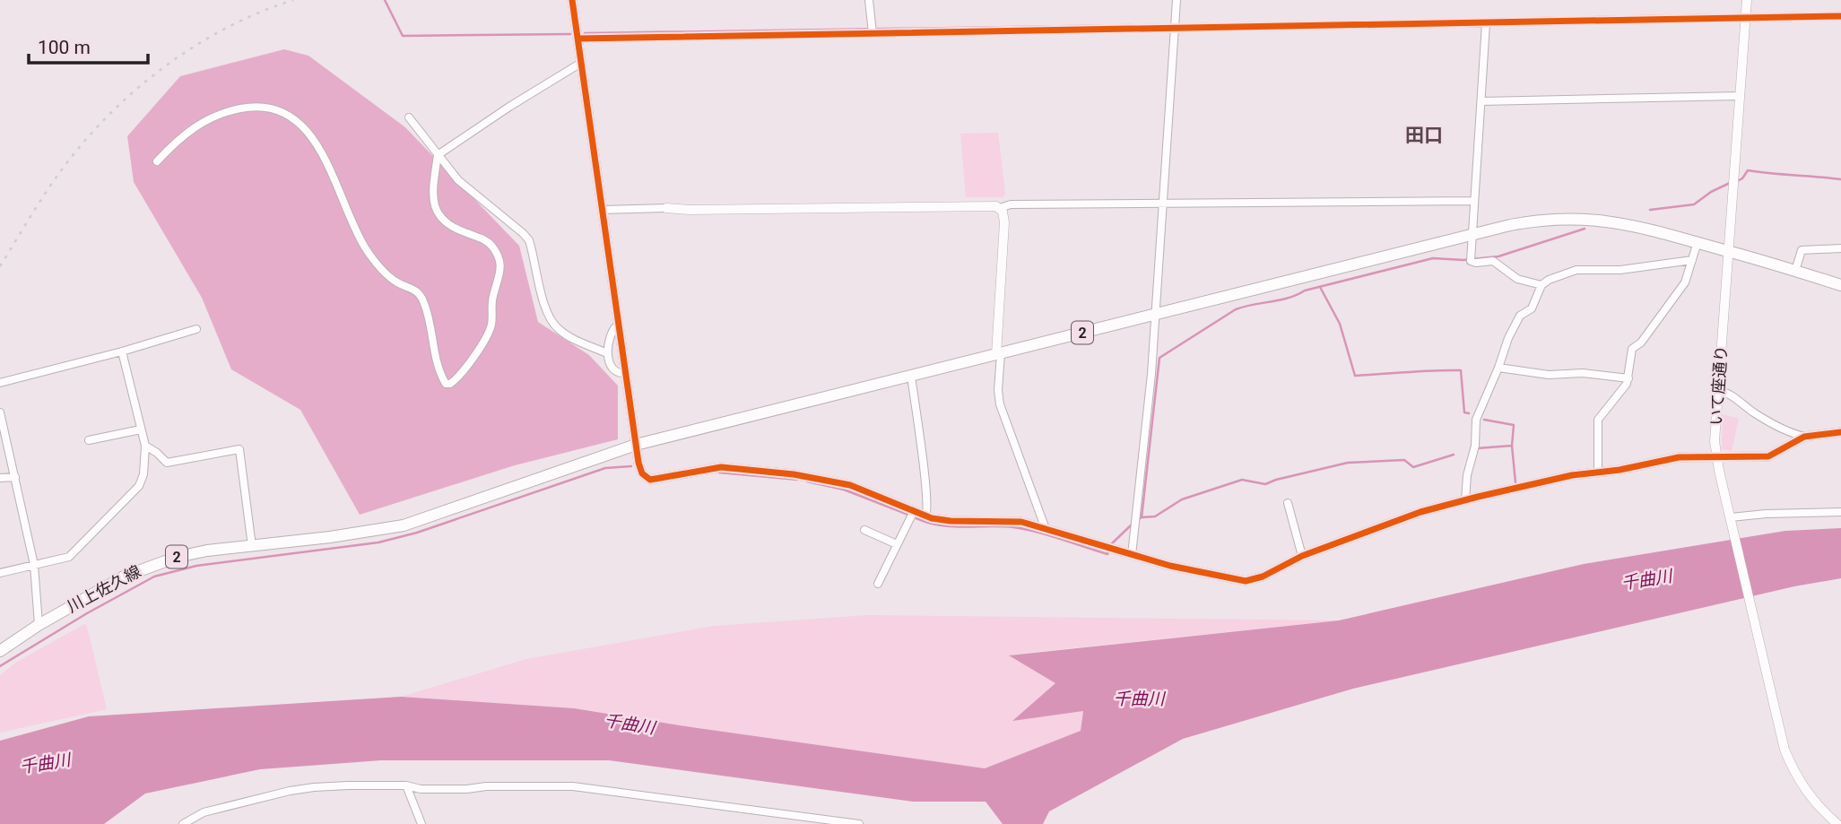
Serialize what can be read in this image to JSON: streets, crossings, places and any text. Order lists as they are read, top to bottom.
{
  "streets": {
    "main road": ["2", "川上佐久線"],
    "street": ["いて座通り"]
  },
  "crossings": [
    ["2", "いて座通り"],
    ["2", "川上佐久線"]
  ],
  "districts": ["田口"],
  "water": ["千曲川"],
  "scale_bar": "100 m"
}
